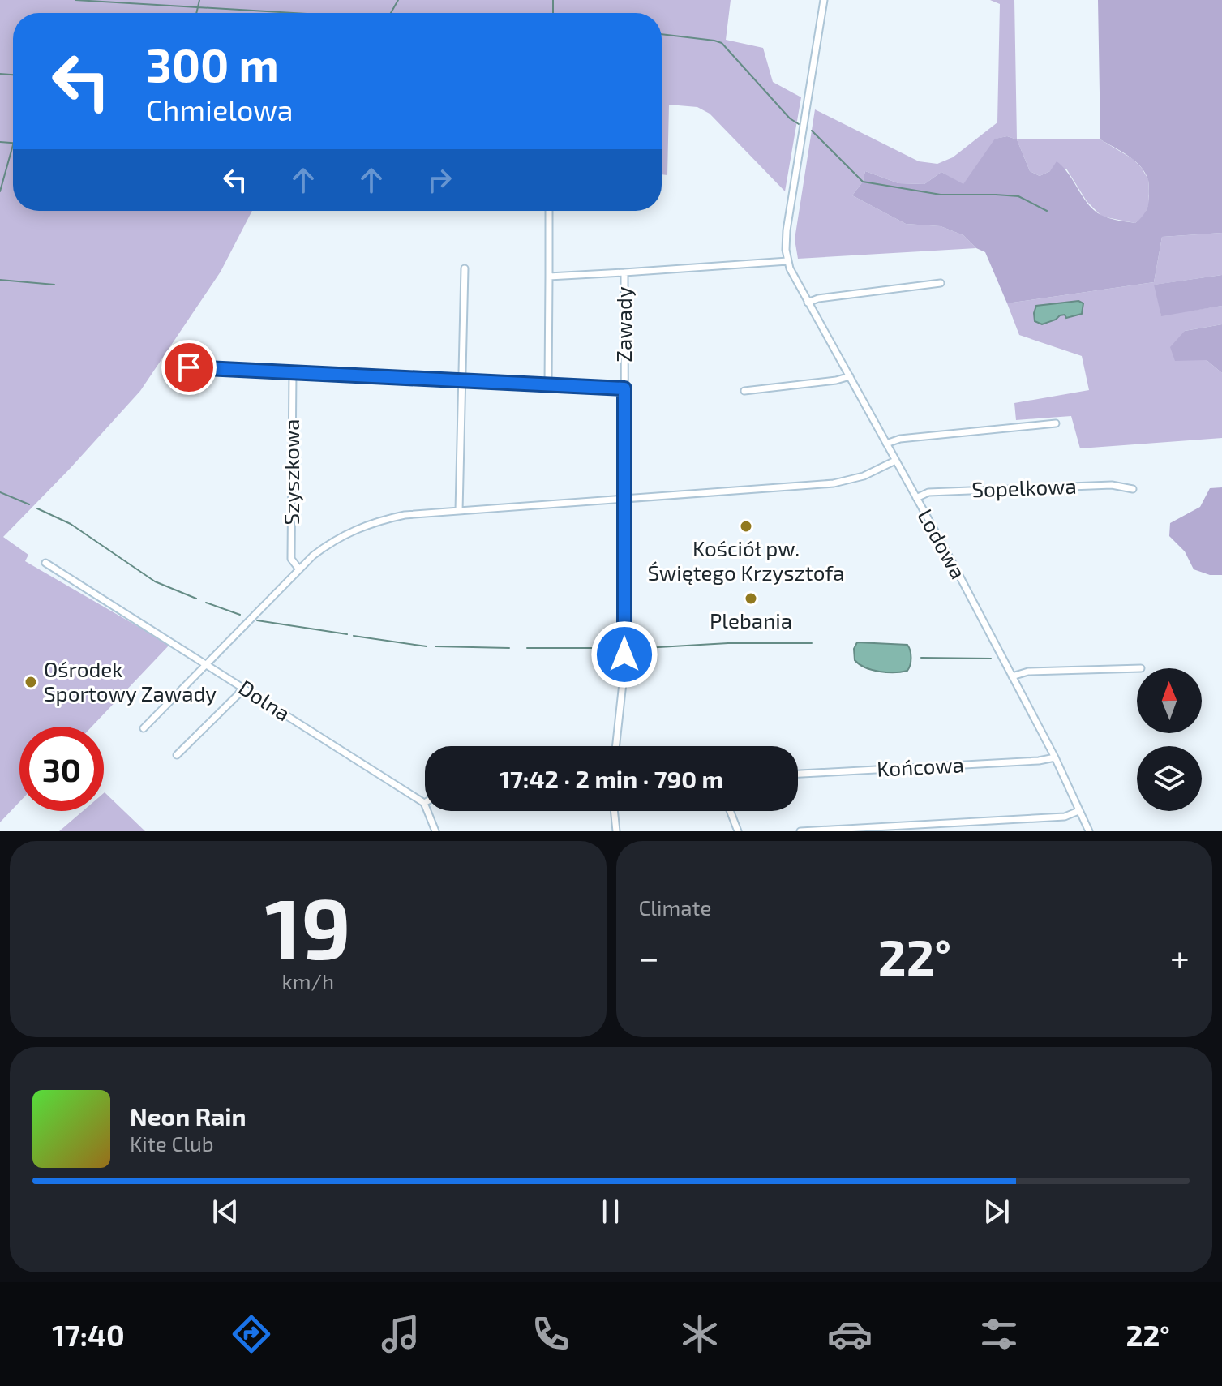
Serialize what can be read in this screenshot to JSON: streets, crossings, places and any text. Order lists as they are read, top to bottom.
{
  "streets": {
    "street": [
      "Zawady",
      "Szyszkowa",
      "Sopelkowa",
      "Lodowa",
      "Dolna",
      "Końcowa"
    ]
  },
  "crossings": [
    ["Sopelkowa", "Lodowa"],
    ["Lodowa", "Końcowa"]
  ],
  "places": ["Kościół pw. Świętego Krzysztofa", "Plebania", "Ośrodek Sportowy Zawady"],
  "north": "top",
  "page": {
    "turn": ["300 m", "Chmielowa"],
    "limit": "30",
    "trip": "17:42 · 2 min · 790 m",
    "tile": [
      ["19", "km/h"],
      "Climate"
    ],
    "heat": ["−", "22°", "+"],
    "song": ["Neon Rain", "Kite Club"],
    "tabs": ["17:40", "22°"]
  }
}
